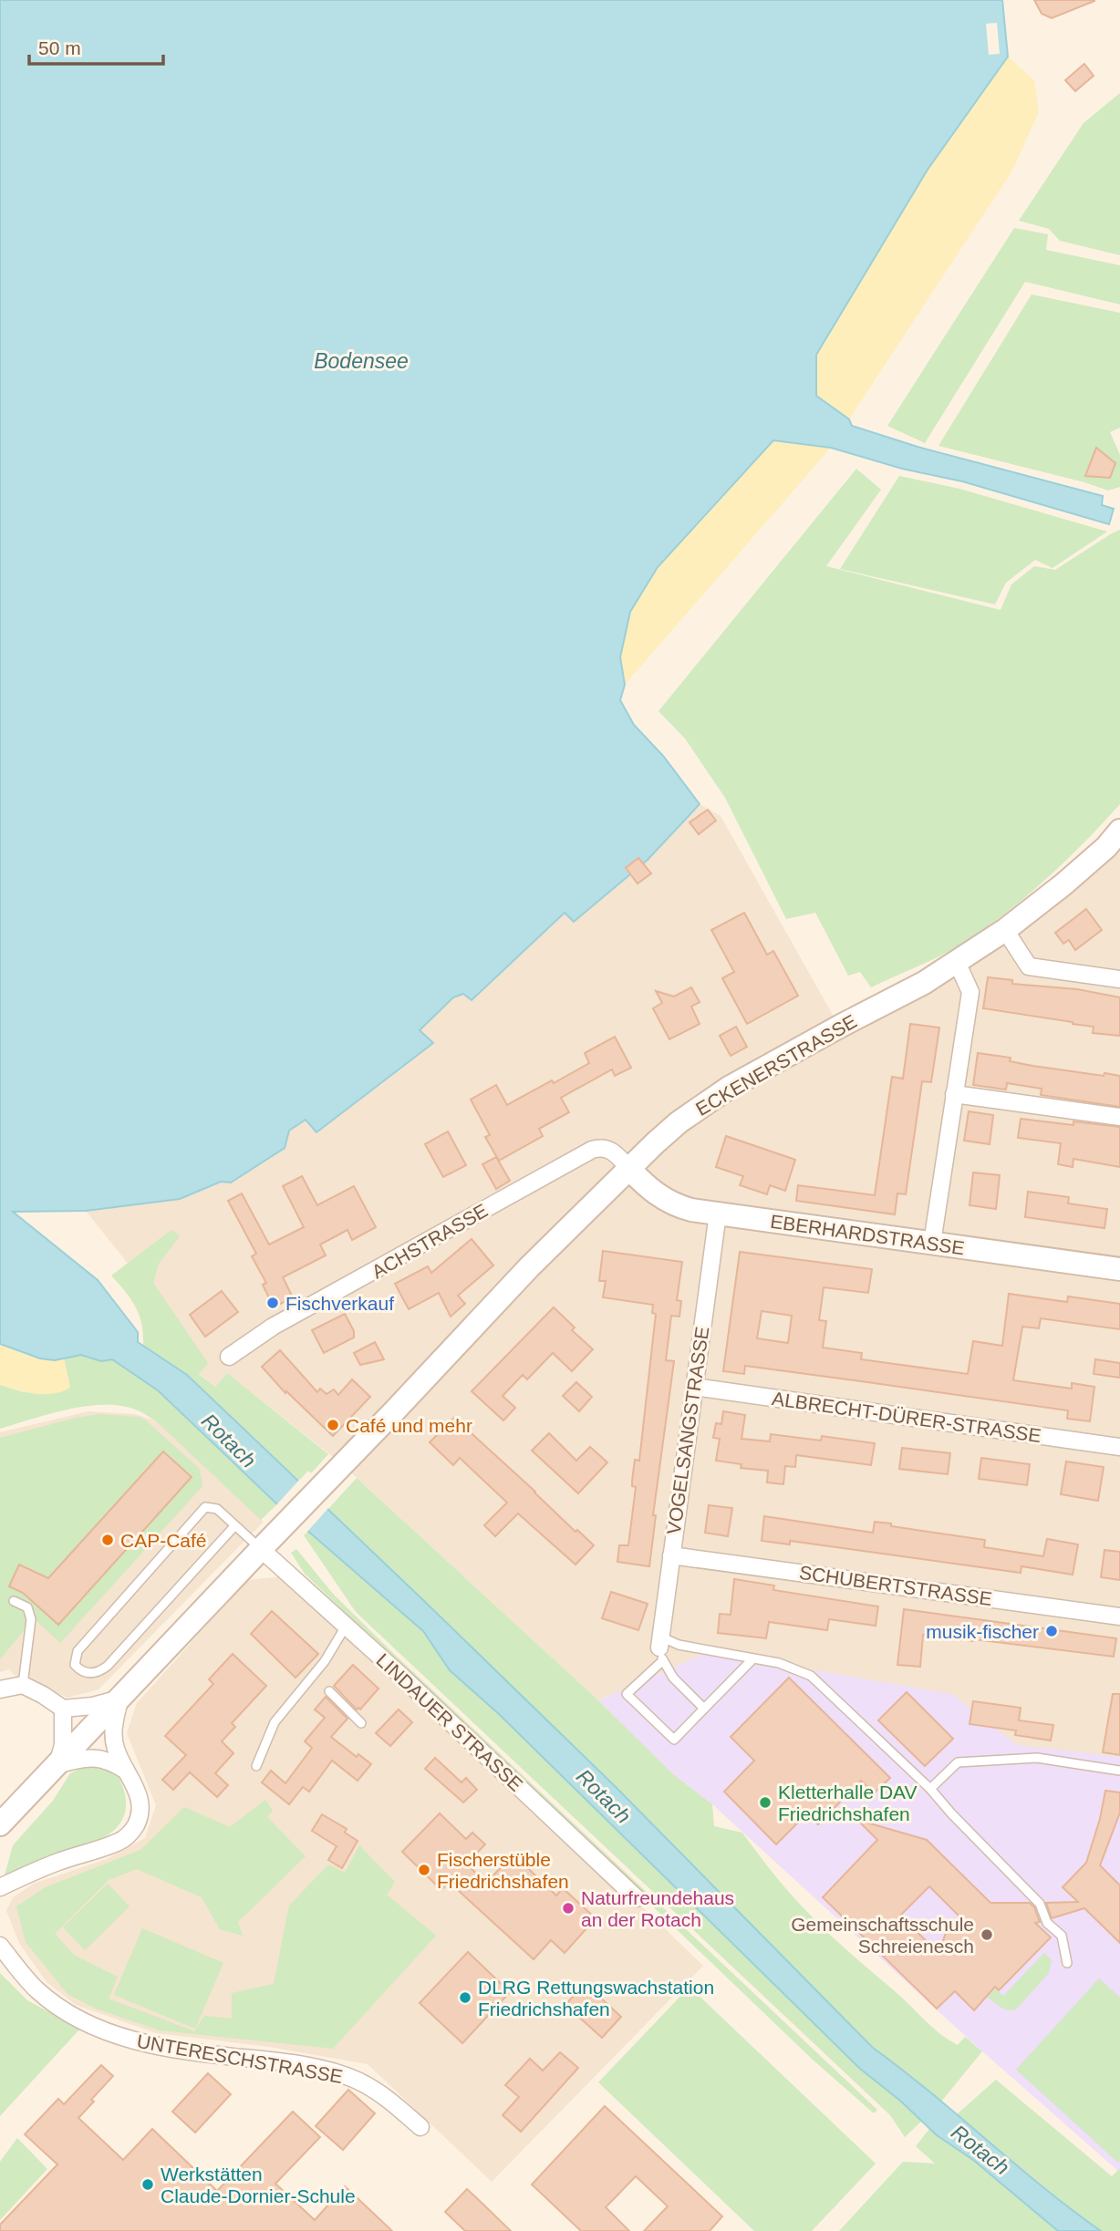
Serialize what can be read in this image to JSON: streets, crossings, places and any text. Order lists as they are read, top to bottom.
{
  "streets": {
    "main road": ["ECKENERSTRASSE", "EBERHARDSTRASSE"],
    "street": [
      "ACHSTRASSE",
      "ALBRECHT-DÜRER-STRASSE",
      "VOGELSANGSTRASSE",
      "SCHUBERTSTRASSE",
      "LINDAUER STRASSE",
      "UNTERESCHSTRASSE"
    ]
  },
  "crossings": [
    ["ECKENERSTRASSE", "EBERHARDSTRASSE"],
    ["ECKENERSTRASSE", "ACHSTRASSE"],
    ["ECKENERSTRASSE", "LINDAUER STRASSE"],
    ["EBERHARDSTRASSE", "ACHSTRASSE"],
    ["EBERHARDSTRASSE", "VOGELSANGSTRASSE"],
    ["ALBRECHT-DÜRER-STRASSE", "VOGELSANGSTRASSE"],
    ["VOGELSANGSTRASSE", "SCHUBERTSTRASSE"]
  ],
  "water": ["Bodensee", "Rotach"],
  "places": [
    "Fischverkauf",
    "Café und mehr",
    "CAP-Café",
    "musik-fischer",
    "Kletterhalle DAV Friedrichshafen",
    "Fischerstüble Friedrichshafen",
    "Naturfreundehaus an der Rotach",
    "Gemeinschaftsschule Schreienesch",
    "DLRG Rettungswachstation Friedrichshafen",
    "Werkstätten Claude-Dornier-Schule"
  ],
  "scale_bar": "50 m"
}
